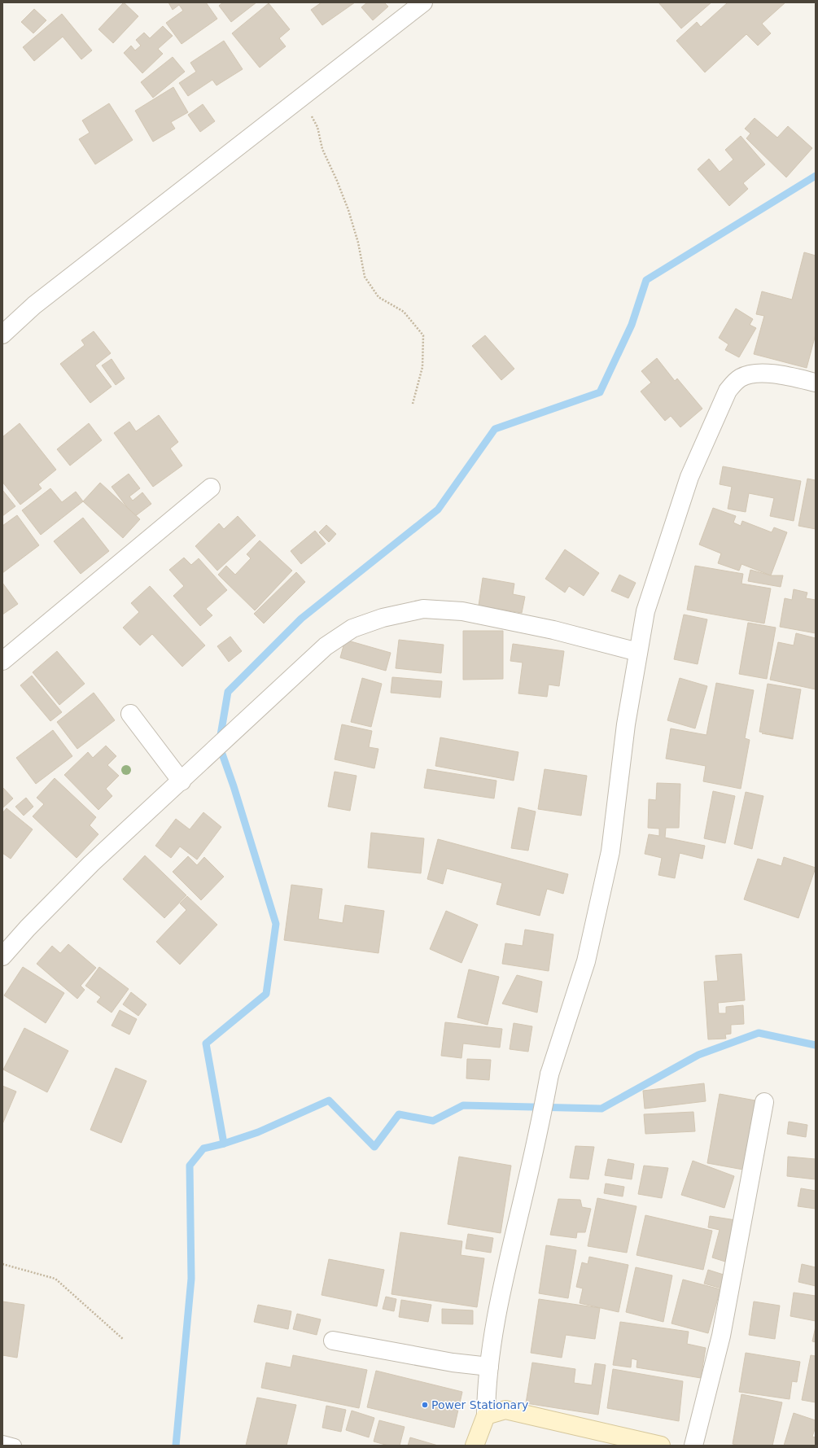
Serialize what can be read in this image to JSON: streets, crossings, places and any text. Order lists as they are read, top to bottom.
{
  "places": ["Power Stationary"]
}
